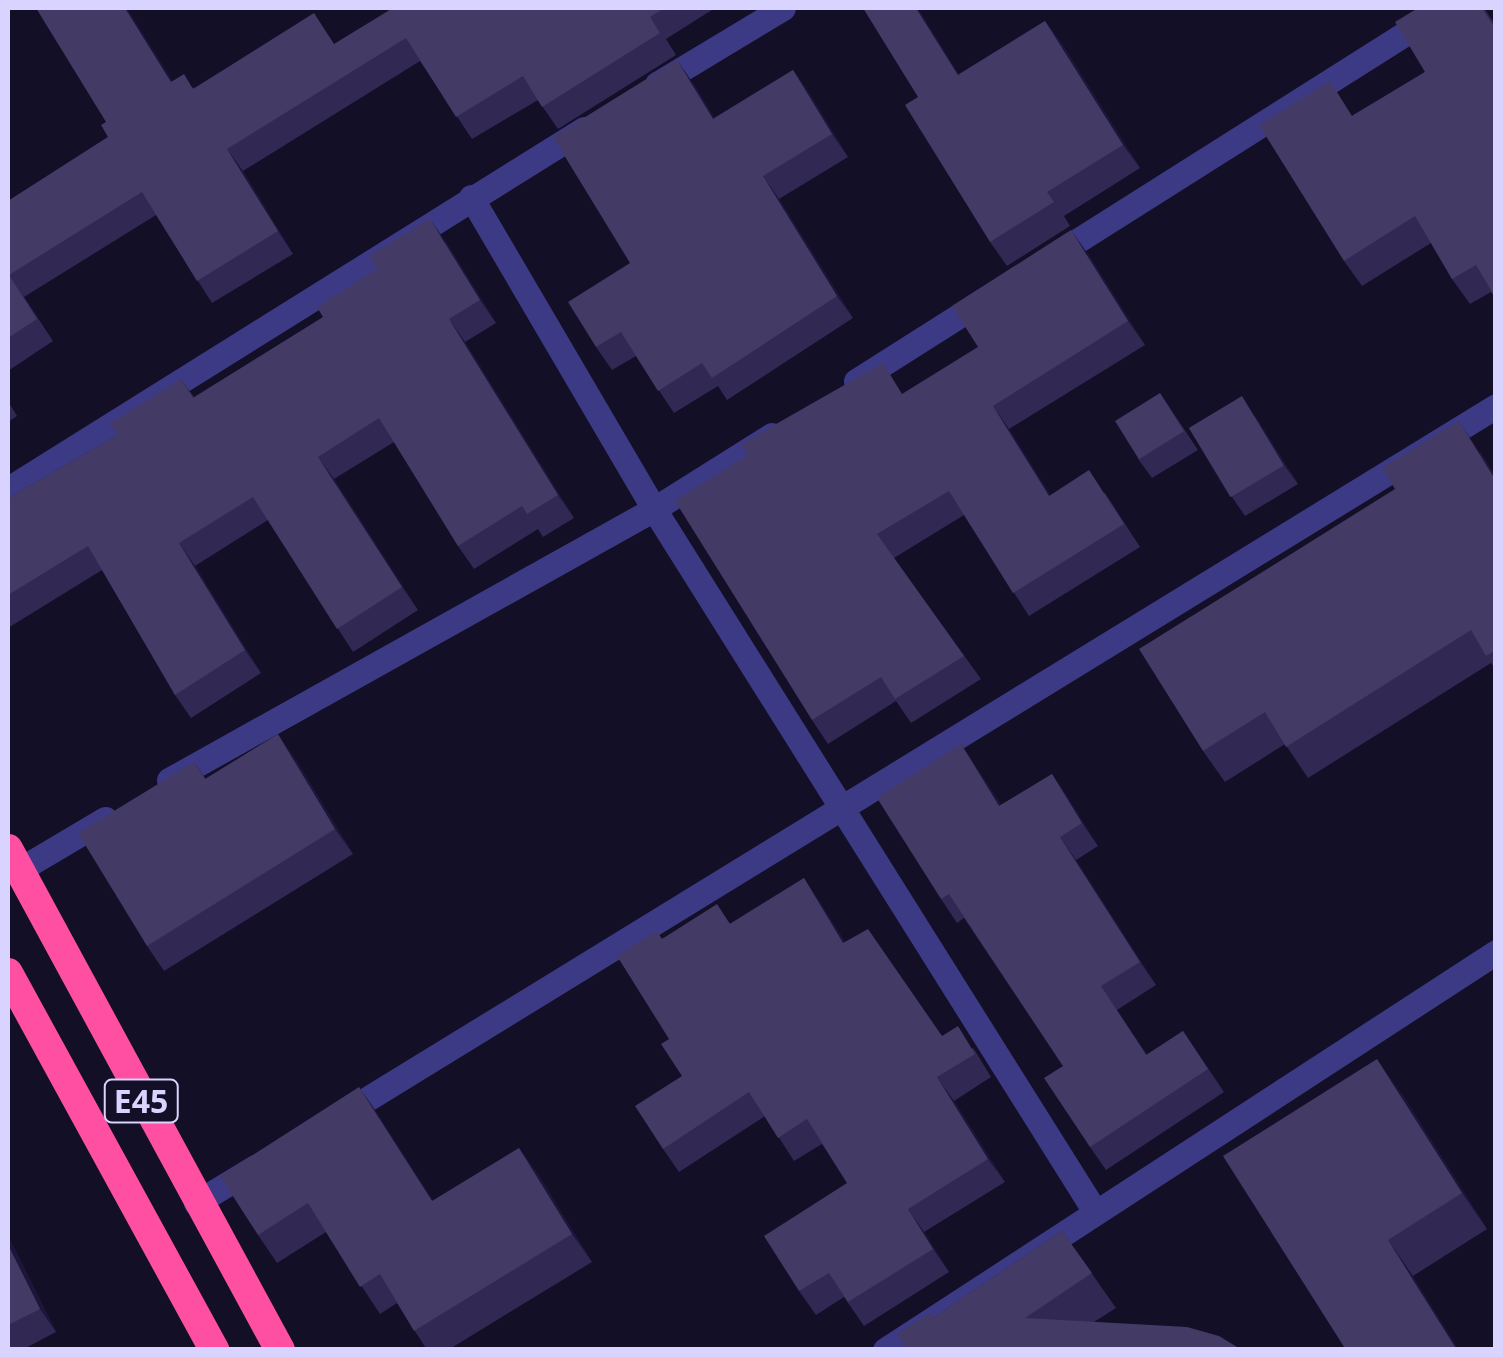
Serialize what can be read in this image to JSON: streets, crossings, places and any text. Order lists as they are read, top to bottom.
{
  "streets": {
    "highway": ["E45"]
  }
}
